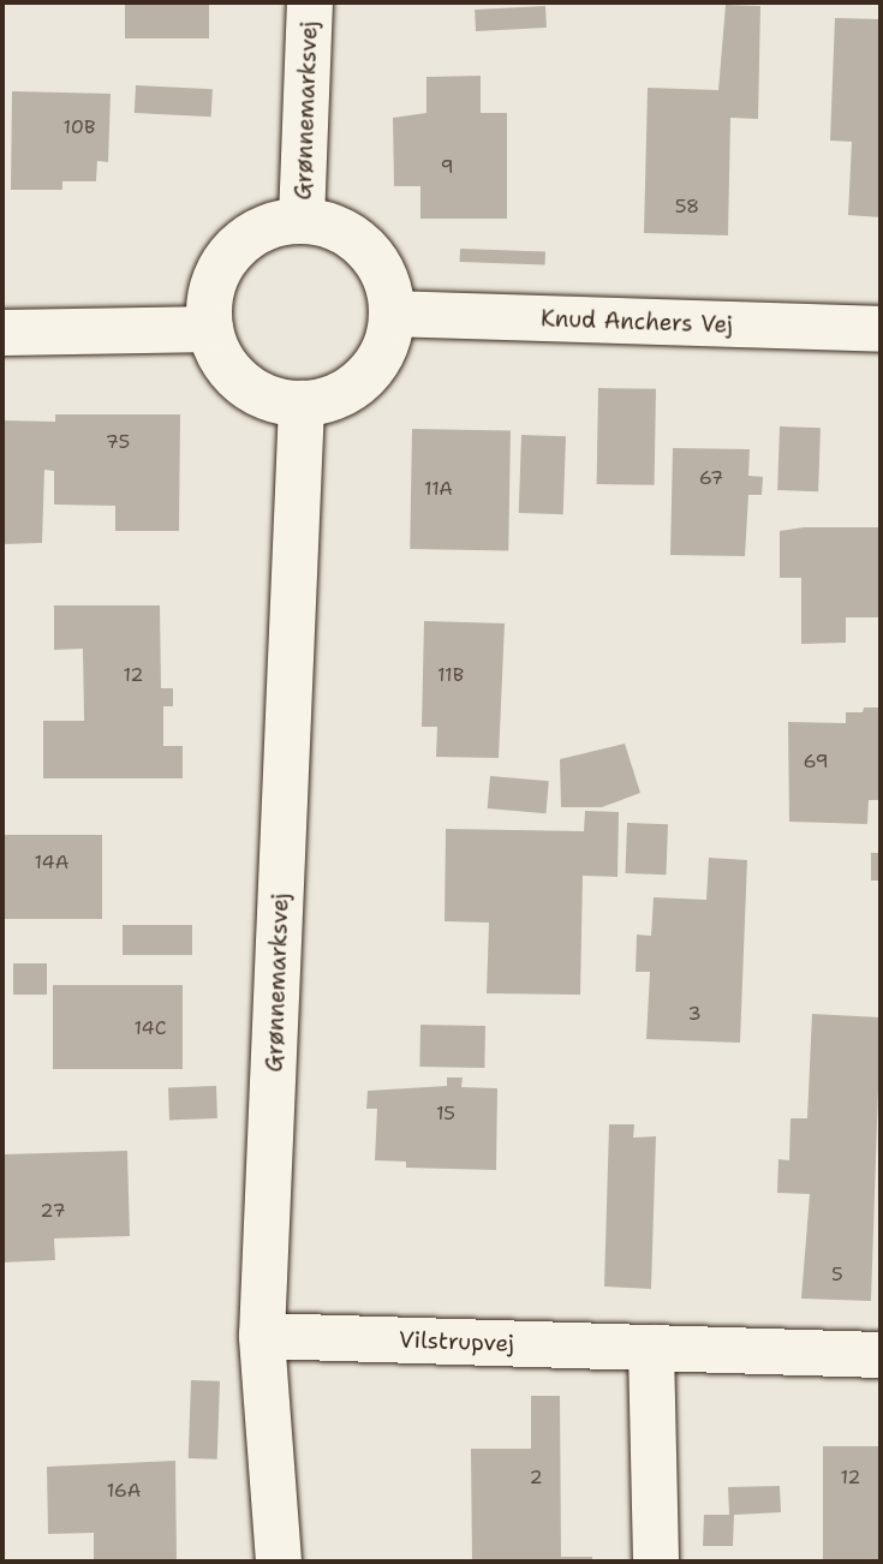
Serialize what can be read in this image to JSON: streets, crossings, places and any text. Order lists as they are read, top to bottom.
{
  "streets": {
    "street": ["Grønnemarksvej", "Knud Anchers Vej", "Vilstrupvej"]
  },
  "crossings": [
    ["Grønnemarksvej", "Knud Anchers Vej"],
    ["Grønnemarksvej", "Vilstrupvej"]
  ],
  "house_numbers": [
    "10B",
    "9",
    "58",
    "75",
    "67",
    "11A",
    "12",
    "11B",
    "69",
    "14A",
    "3",
    "14C",
    "15",
    "27",
    "5",
    "2",
    "12",
    "16A"
  ]
}
